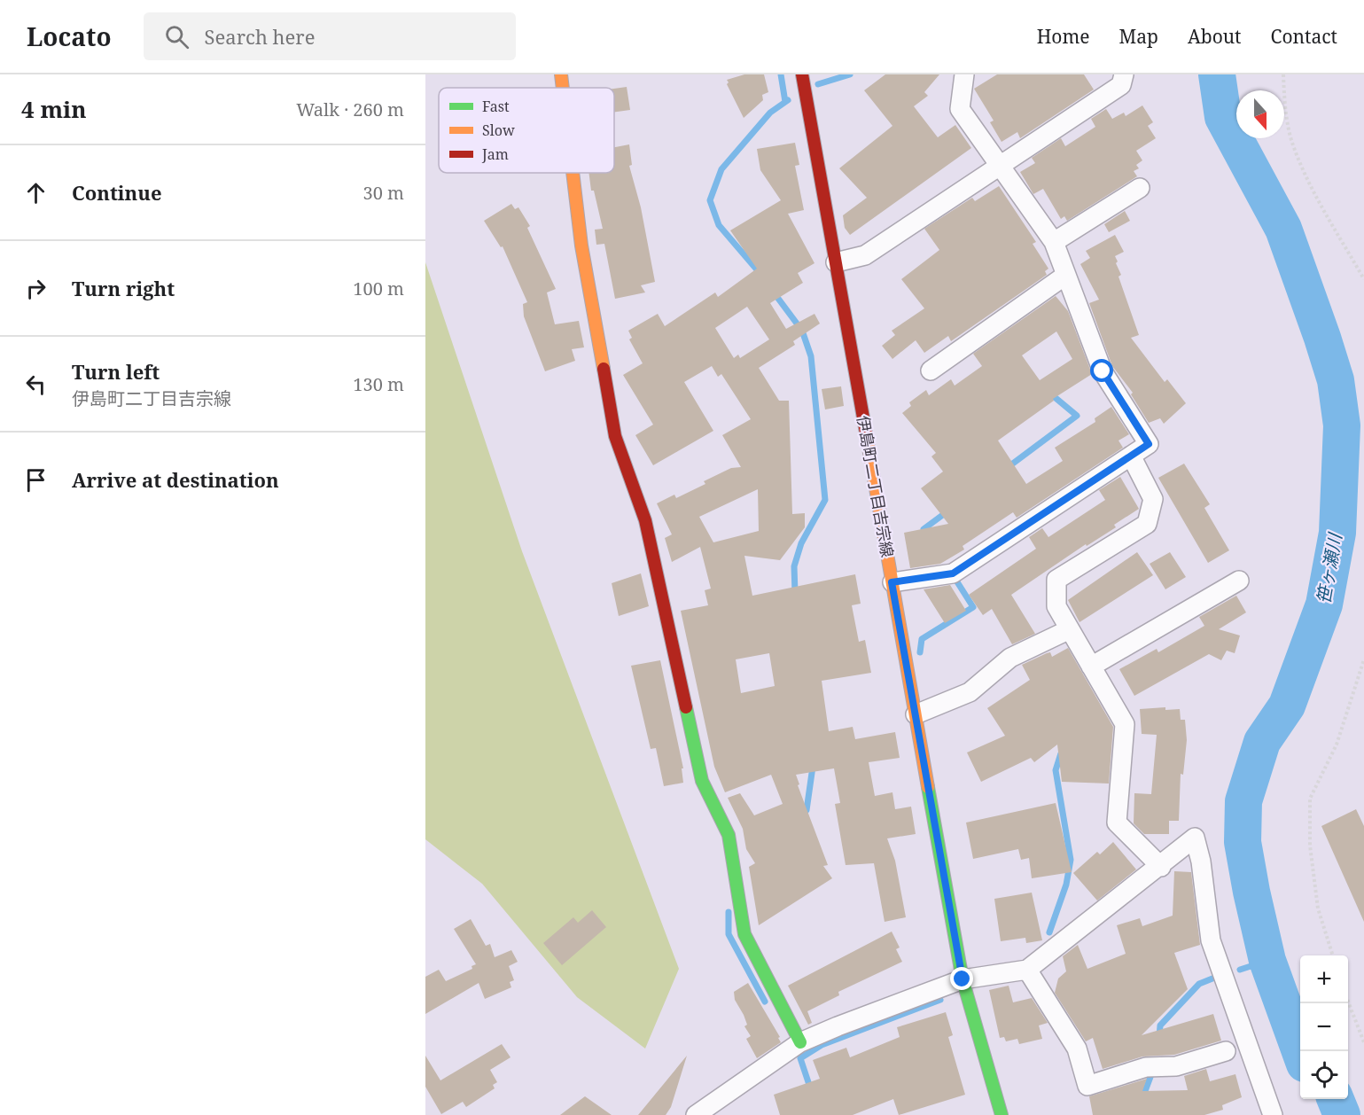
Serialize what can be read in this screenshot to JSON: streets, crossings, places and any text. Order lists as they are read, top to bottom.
{
  "streets": {
    "street": ["伊島町二丁目吉宗線"]
  },
  "water": ["笹ヶ瀬川"],
  "legend": ["Fast", "Slow", "Jam"],
  "north": "bottom",
  "page": {
    "header": "Locato",
    "search": "Search here",
    "nav": [
      "Home",
      "Map",
      "About",
      "Contact"
    ],
    "heading": ["4 min", "Walk · 260 m"],
    "list": [
      ["Continue", "30 m"],
      ["Turn right", "100 m"],
      ["Turn left", "伊島町二丁目吉宗線", "130 m"],
      "Arrive at destination"
    ],
    "map_buttons": ["+", "−"]
  }
}
